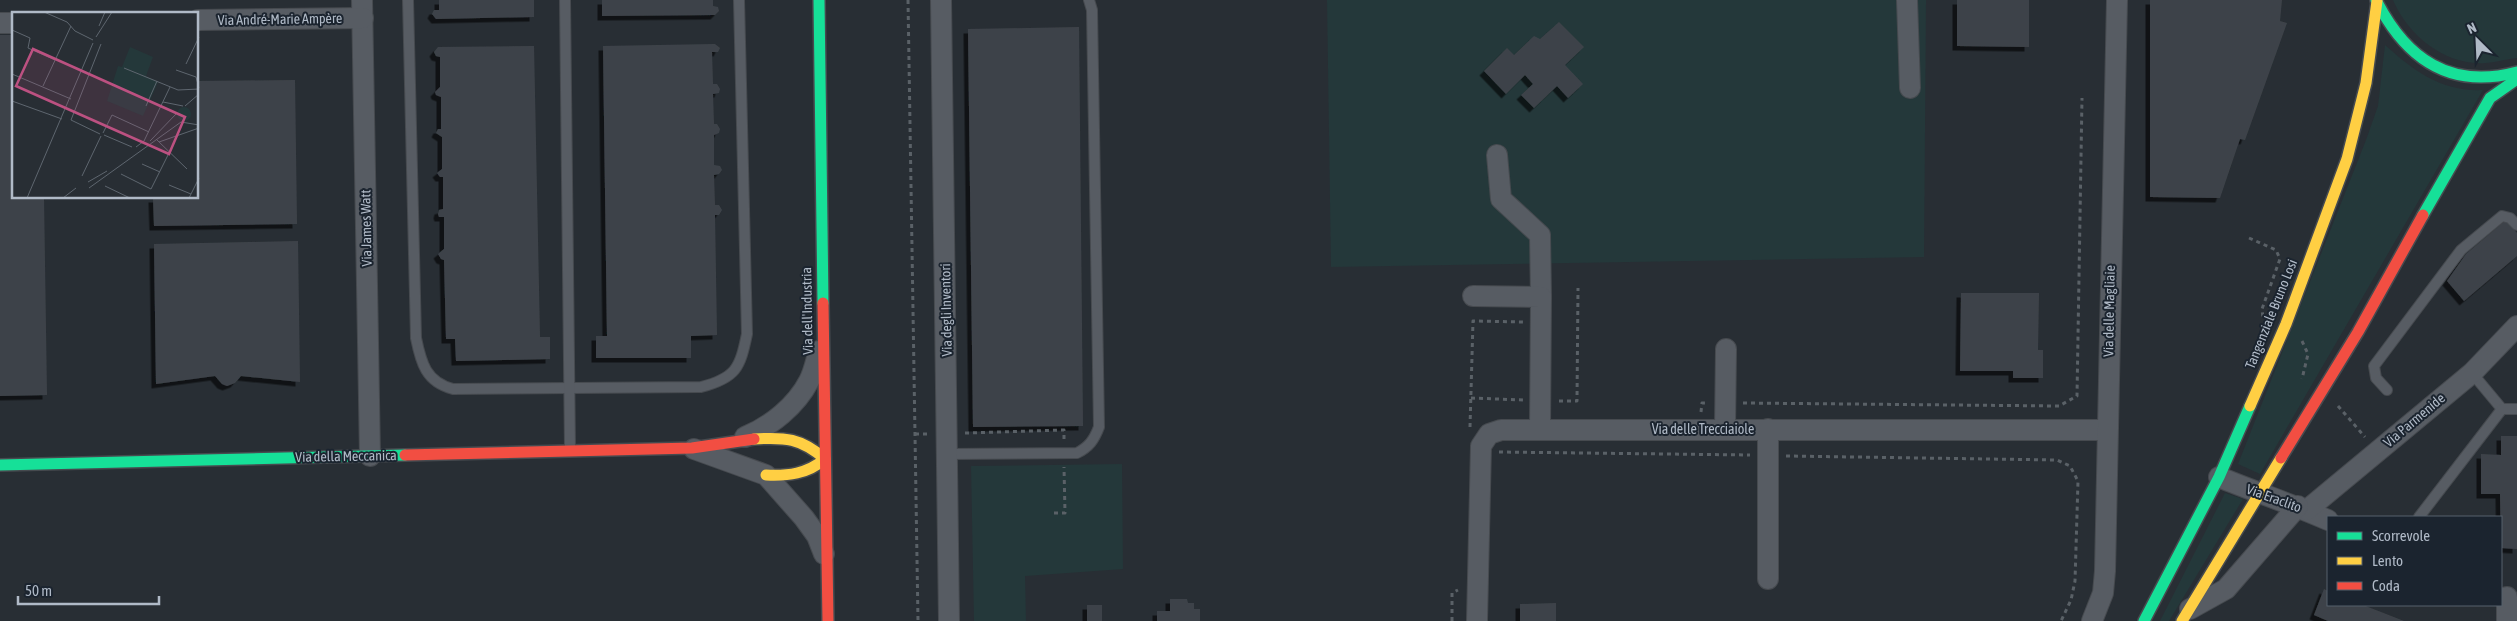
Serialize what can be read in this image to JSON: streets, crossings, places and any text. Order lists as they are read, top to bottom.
{
  "streets": {
    "street": [
      "Via André-Marie Ampère",
      "Via James Watt",
      "Via degli Inventori",
      "Via dell'Industria",
      "Via delle Magliaie",
      "Tangenziale Bruno Losi",
      "Via Parmenide",
      "Via delle Trecciaiole",
      "Via della Meccanica",
      "Via Eraclito"
    ]
  },
  "crossings": [
    ["Via André-Marie Ampère", "Via James Watt"],
    ["Via James Watt", "Via della Meccanica"],
    ["Via dell'Industria", "Via della Meccanica"],
    ["Via delle Magliaie", "Via delle Trecciaiole"],
    ["Tangenziale Bruno Losi", "Via Eraclito"],
    ["Via Parmenide", "Via Eraclito"]
  ],
  "legend": ["Scorrevole", "Lento", "Coda"],
  "scale_bar": "50 m",
  "north": "top left"
}
